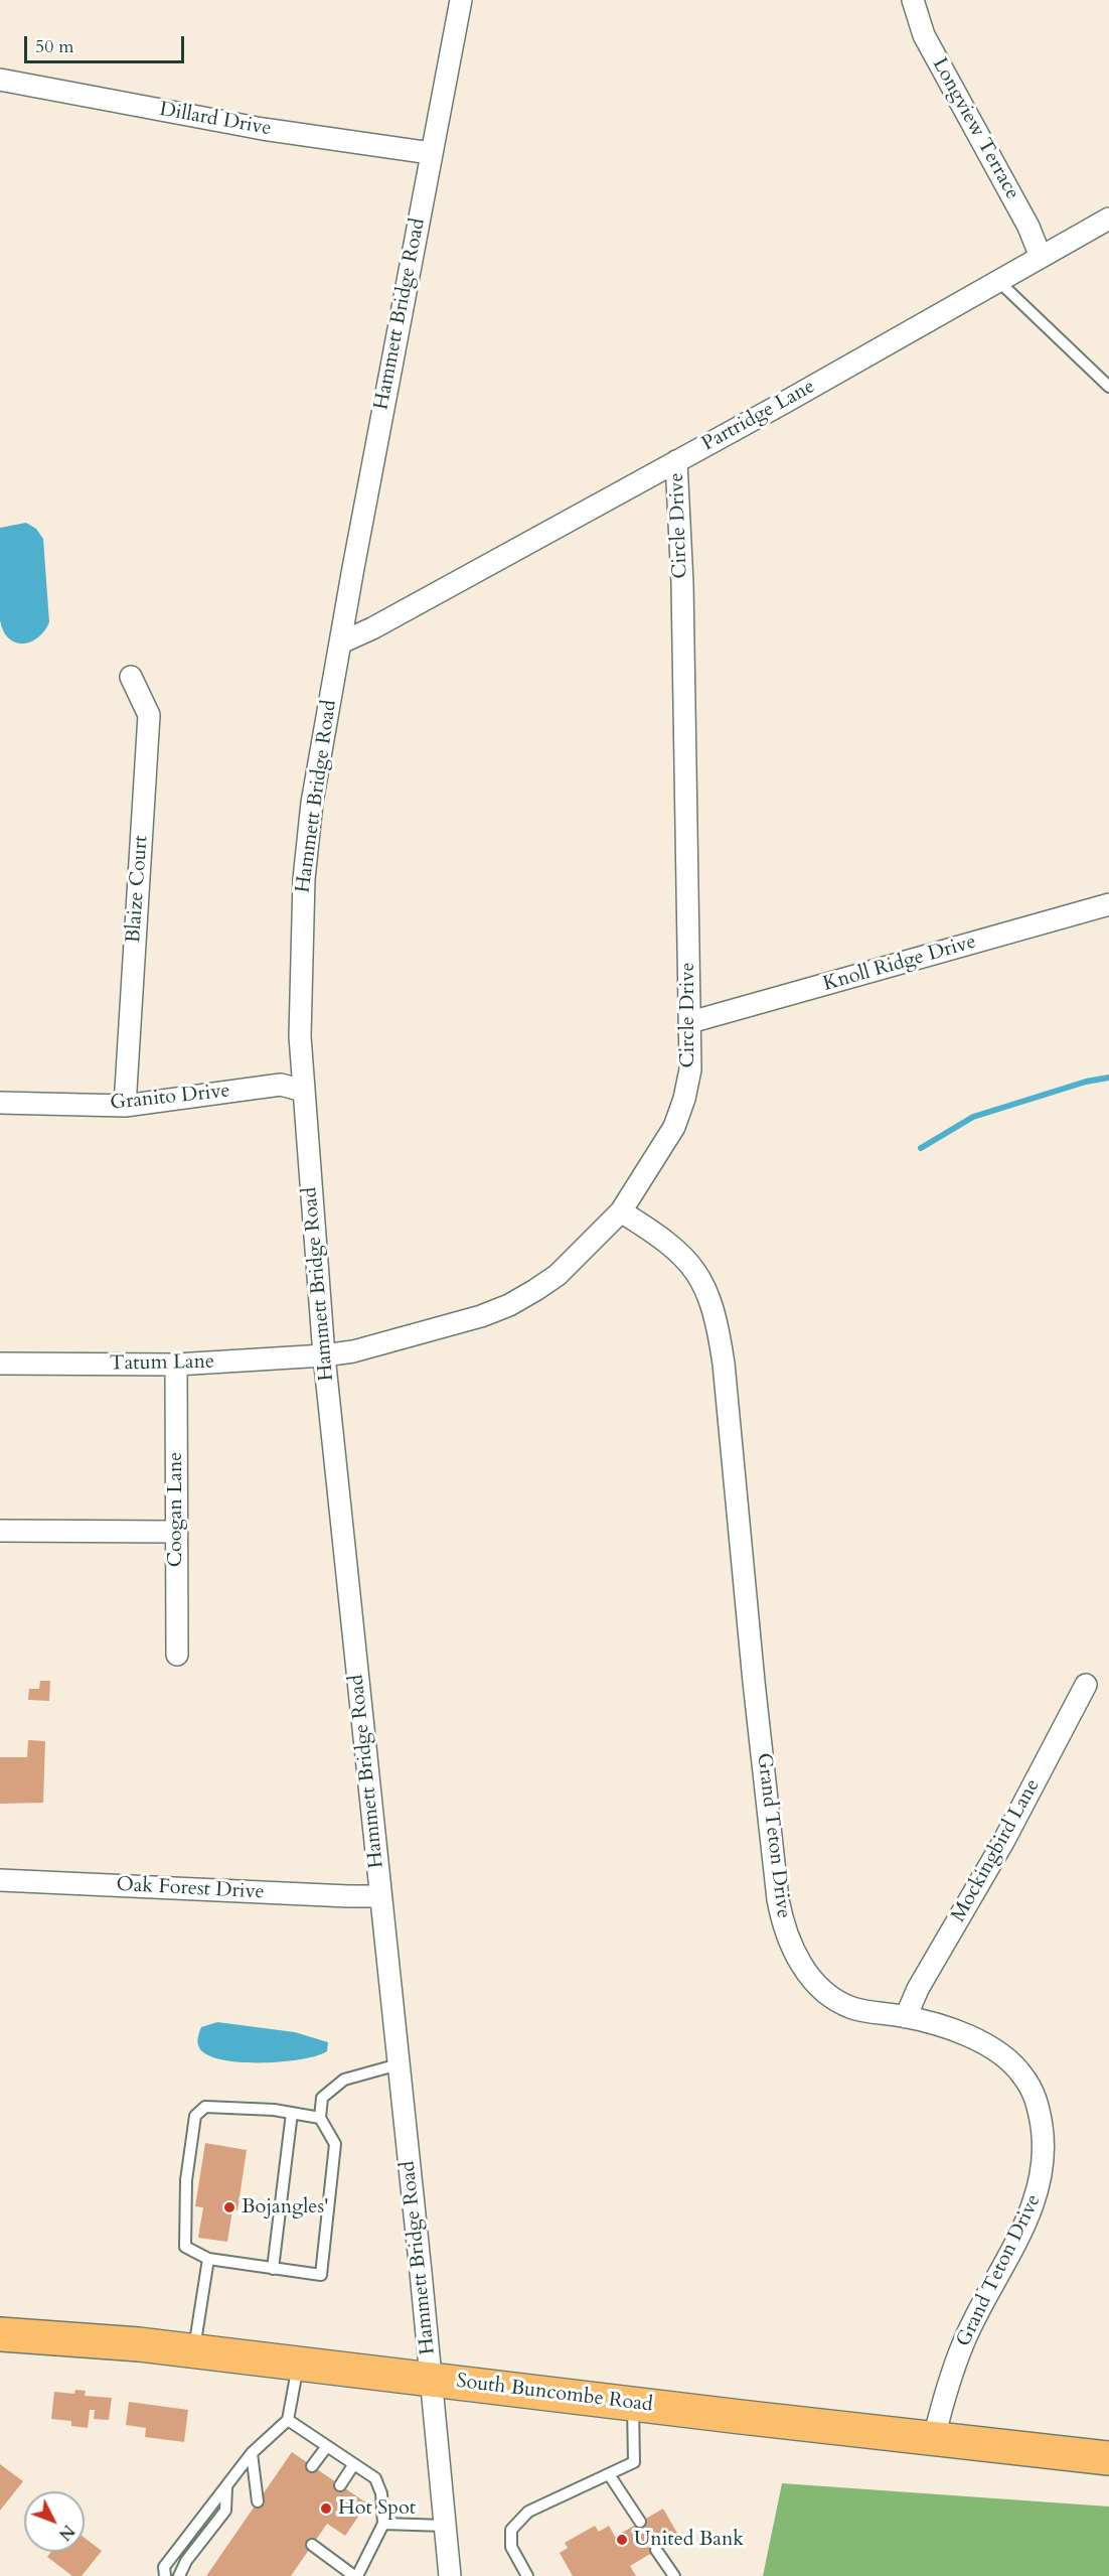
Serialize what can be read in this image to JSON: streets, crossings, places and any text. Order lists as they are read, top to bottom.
{
  "streets": {
    "main road": ["South Buncombe Road"],
    "street": [
      "Dillard Drive",
      "Longview Terrace",
      "Hammett Bridge Road",
      "Partridge Lane",
      "Circle Drive",
      "Blaize Court",
      "Knoll Ridge Drive",
      "Granito Drive",
      "Tatum Lane",
      "Coogan Lane",
      "Grand Teton Drive",
      "Mockingbird Lane",
      "Oak Forest Drive"
    ]
  },
  "crossings": [
    ["Dillard Drive", "Hammett Bridge Road"],
    ["Longview Terrace", "Partridge Lane"],
    ["Hammett Bridge Road", "Partridge Lane"],
    ["Hammett Bridge Road", "Circle Drive"],
    ["Hammett Bridge Road", "Granito Drive"],
    ["Hammett Bridge Road", "Tatum Lane"],
    ["Hammett Bridge Road", "Oak Forest Drive"],
    ["Hammett Bridge Road", "South Buncombe Road"],
    ["Partridge Lane", "Circle Drive"],
    ["Circle Drive", "Knoll Ridge Drive"],
    ["Circle Drive", "Tatum Lane"],
    ["Circle Drive", "Grand Teton Drive"],
    ["Blaize Court", "Granito Drive"],
    ["Tatum Lane", "Coogan Lane"],
    ["Grand Teton Drive", "Mockingbird Lane"],
    ["Grand Teton Drive", "South Buncombe Road"]
  ],
  "places": ["Bojangles'", "Hot Spot", "United Bank"],
  "scale_bar": "50 m",
  "north": "bottom right"
}
